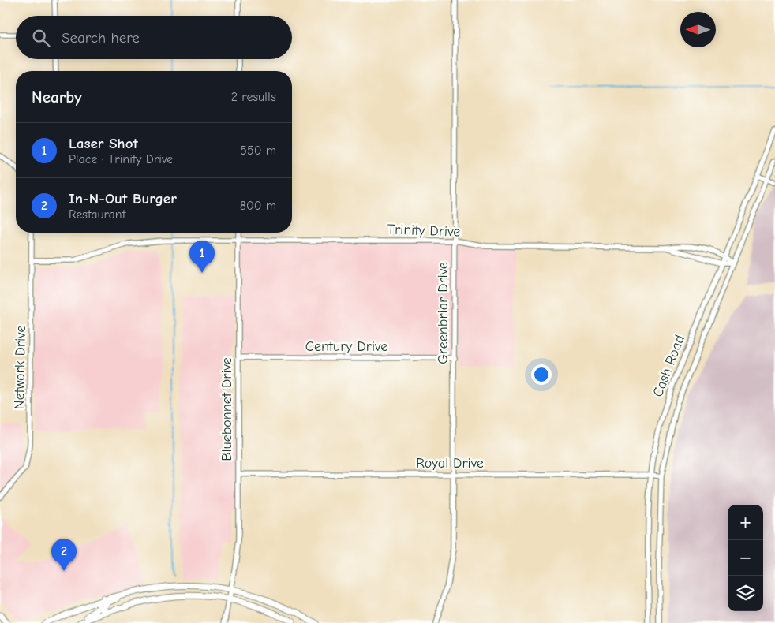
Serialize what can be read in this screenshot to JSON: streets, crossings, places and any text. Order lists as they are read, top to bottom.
{
  "streets": {
    "street": [
      "Trinity Drive",
      "Greenbriar Drive",
      "Century Drive",
      "Cash Road",
      "Network Drive",
      "Bluebonnet Drive",
      "Royal Drive"
    ]
  },
  "crossings": [
    ["Trinity Drive", "Greenbriar Drive"],
    ["Trinity Drive", "Cash Road"],
    ["Trinity Drive", "Network Drive"],
    ["Trinity Drive", "Bluebonnet Drive"],
    ["Greenbriar Drive", "Century Drive"],
    ["Greenbriar Drive", "Royal Drive"],
    ["Century Drive", "Bluebonnet Drive"],
    ["Cash Road", "Royal Drive"],
    ["Bluebonnet Drive", "Royal Drive"]
  ],
  "north": "left",
  "page": {
    "search": "Search here",
    "heading": ["Nearby", "2 results"],
    "list": [
      {
        "mark": "1",
        "name": "Laser Shot",
        "note": "Place · Trinity Drive",
        "value": "550 m"
      },
      {
        "mark": "2",
        "name": "In-N-Out Burger",
        "note": "Restaurant",
        "value": "800 m"
      }
    ],
    "pins": ["1", "2"],
    "map_buttons": ["+", "−"]
  }
}
